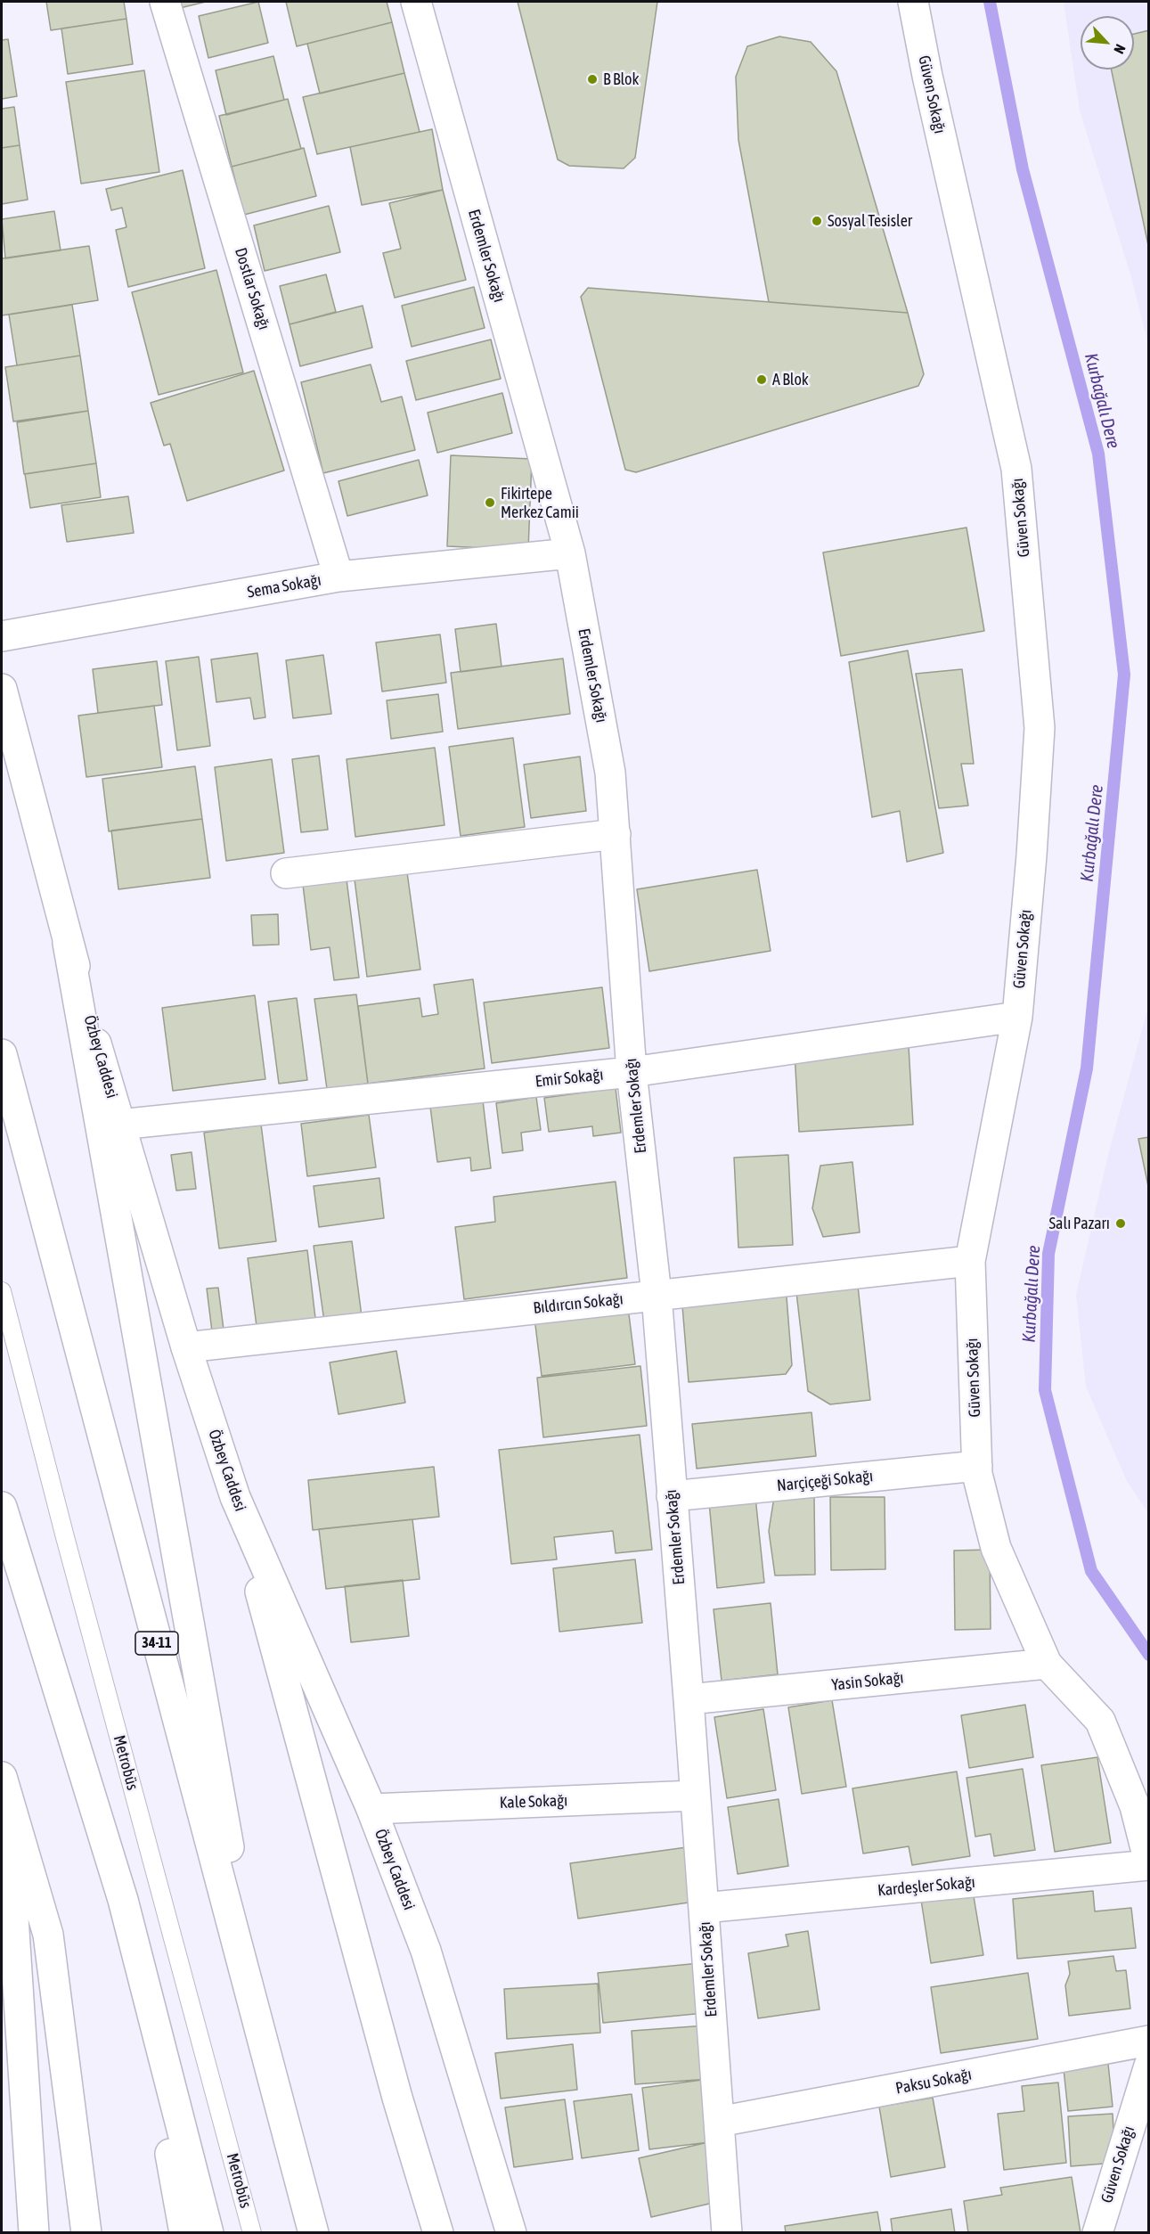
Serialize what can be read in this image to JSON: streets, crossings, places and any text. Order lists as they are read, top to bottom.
{
  "streets": {
    "main road": [
      "Güven Sokağı",
      "Erdemler Sokağı",
      "Dostlar Sokağı",
      "Sema Sokağı",
      "Özbey Caddesi",
      "Emir Sokağı",
      "Bıldırcın Sokağı",
      "Narçiçeği Sokağı",
      "34-11",
      "Yasin Sokağı",
      "Kale Sokağı",
      "Kardeşler Sokağı",
      "Paksu Sokağı"
    ],
    "lane": ["Metrobüs"]
  },
  "crossings": [
    ["Güven Sokağı", "Emir Sokağı"],
    ["Güven Sokağı", "Bıldırcın Sokağı"],
    ["Güven Sokağı", "Narçiçeği Sokağı"],
    ["Güven Sokağı", "Yasin Sokağı"],
    ["Güven Sokağı", "Kardeşler Sokağı"],
    ["Erdemler Sokağı", "Sema Sokağı"],
    ["Erdemler Sokağı", "Emir Sokağı"],
    ["Erdemler Sokağı", "Bıldırcın Sokağı"],
    ["Erdemler Sokağı", "Narçiçeği Sokağı"],
    ["Erdemler Sokağı", "Yasin Sokağı"],
    ["Erdemler Sokağı", "Kale Sokağı"],
    ["Erdemler Sokağı", "Kardeşler Sokağı"],
    ["Erdemler Sokağı", "Paksu Sokağı"],
    ["Dostlar Sokağı", "Sema Sokağı"],
    ["Özbey Caddesi", "Emir Sokağı"],
    ["Özbey Caddesi", "Bıldırcın Sokağı"],
    ["Özbey Caddesi", "Kale Sokağı"]
  ],
  "water": ["Kurbağalı Dere"],
  "places": [
    "B Blok",
    "Sosyal Tesisler",
    "A Blok",
    "Fikirtepe Merkez Camii",
    "Salı Pazarı"
  ],
  "north": "bottom right"
}
